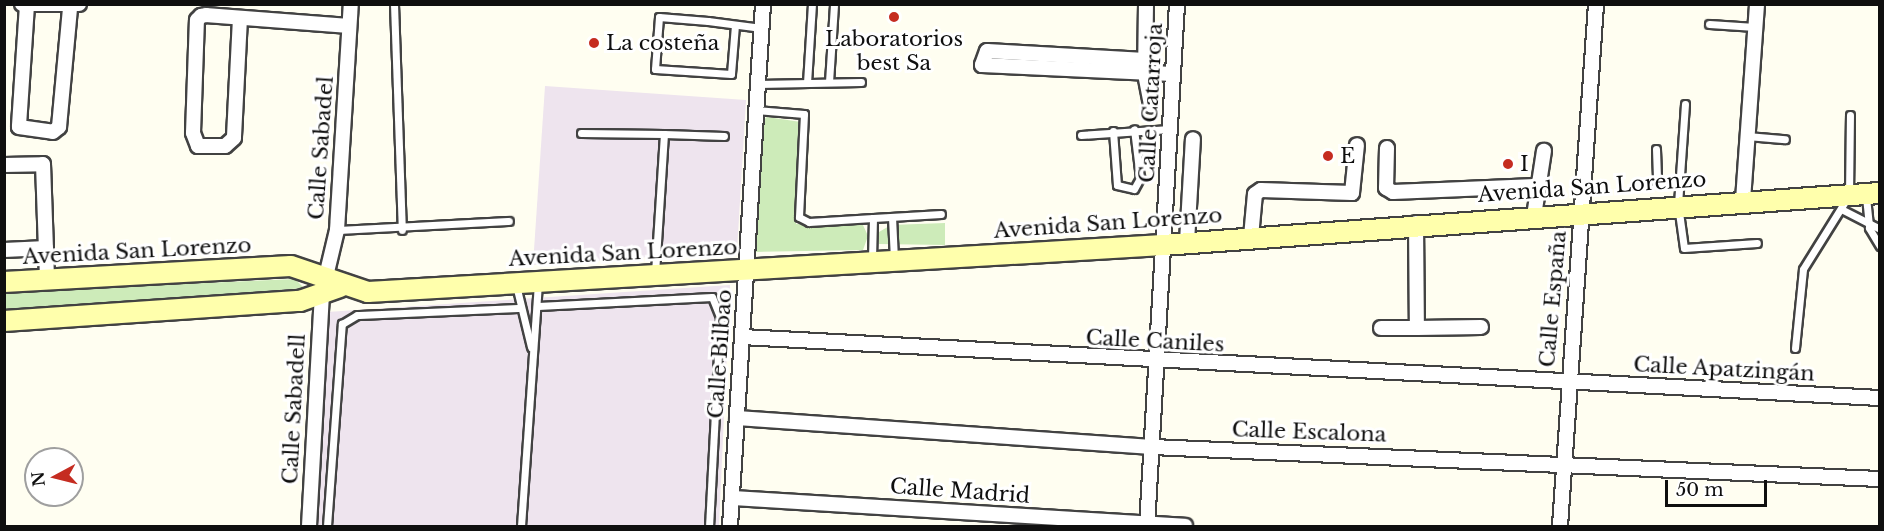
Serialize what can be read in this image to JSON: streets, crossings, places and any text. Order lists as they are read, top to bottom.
{
  "streets": {
    "main road": ["Avenida San Lorenzo"],
    "street": [
      "Calle Catarroja",
      "Calle Sabadel",
      "Calle España",
      "Calle Caniles",
      "Calle Bilbao",
      "Calle Apatzingán",
      "Calle Sabadell",
      "Calle Escalona",
      "Calle Madrid"
    ]
  },
  "crossings": [
    ["Calle Catarroja", "Avenida San Lorenzo"],
    ["Calle Catarroja", "Calle Caniles"],
    ["Calle Catarroja", "Calle Escalona"],
    ["Calle Catarroja", "Calle Madrid"],
    ["Calle Sabadel", "Avenida San Lorenzo"],
    ["Calle Sabadel", "Calle Sabadell"],
    ["Avenida San Lorenzo", "Calle España"],
    ["Avenida San Lorenzo", "Calle Bilbao"],
    ["Avenida San Lorenzo", "Calle Sabadell"],
    ["Calle España", "Calle Caniles"],
    ["Calle España", "Calle Apatzingán"],
    ["Calle España", "Calle Escalona"],
    ["Calle Caniles", "Calle Bilbao"],
    ["Calle Caniles", "Calle Apatzingán"],
    ["Calle Bilbao", "Calle Escalona"],
    ["Calle Bilbao", "Calle Madrid"]
  ],
  "places": [
    "Laboratorios best Sa",
    "La costeña",
    "E",
    "I"
  ],
  "scale_bar": "50 m",
  "north": "left"
}
